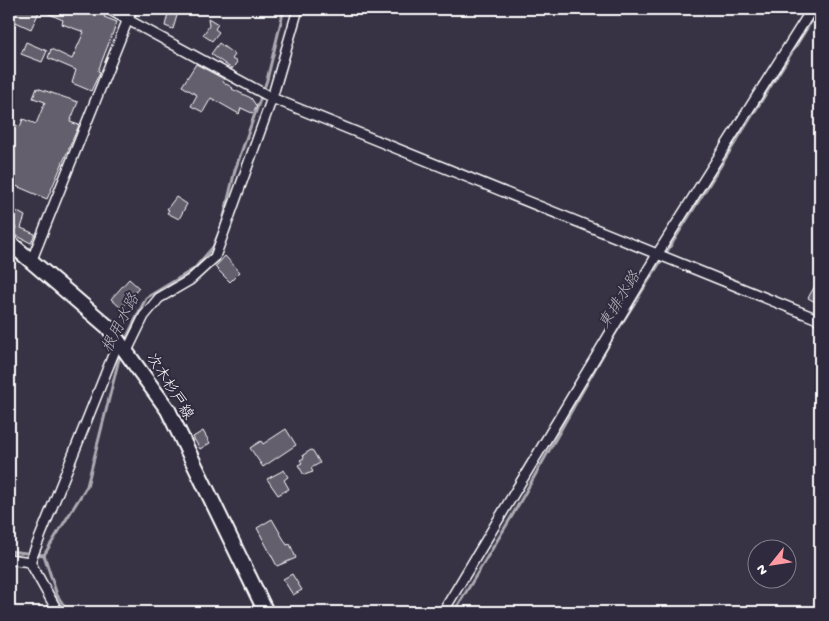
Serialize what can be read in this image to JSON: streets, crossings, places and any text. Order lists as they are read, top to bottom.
{
  "streets": {
    "main road": ["次木杉戸線"]
  },
  "water": ["東排水路", "根用水路"],
  "north": "bottom left"
}
